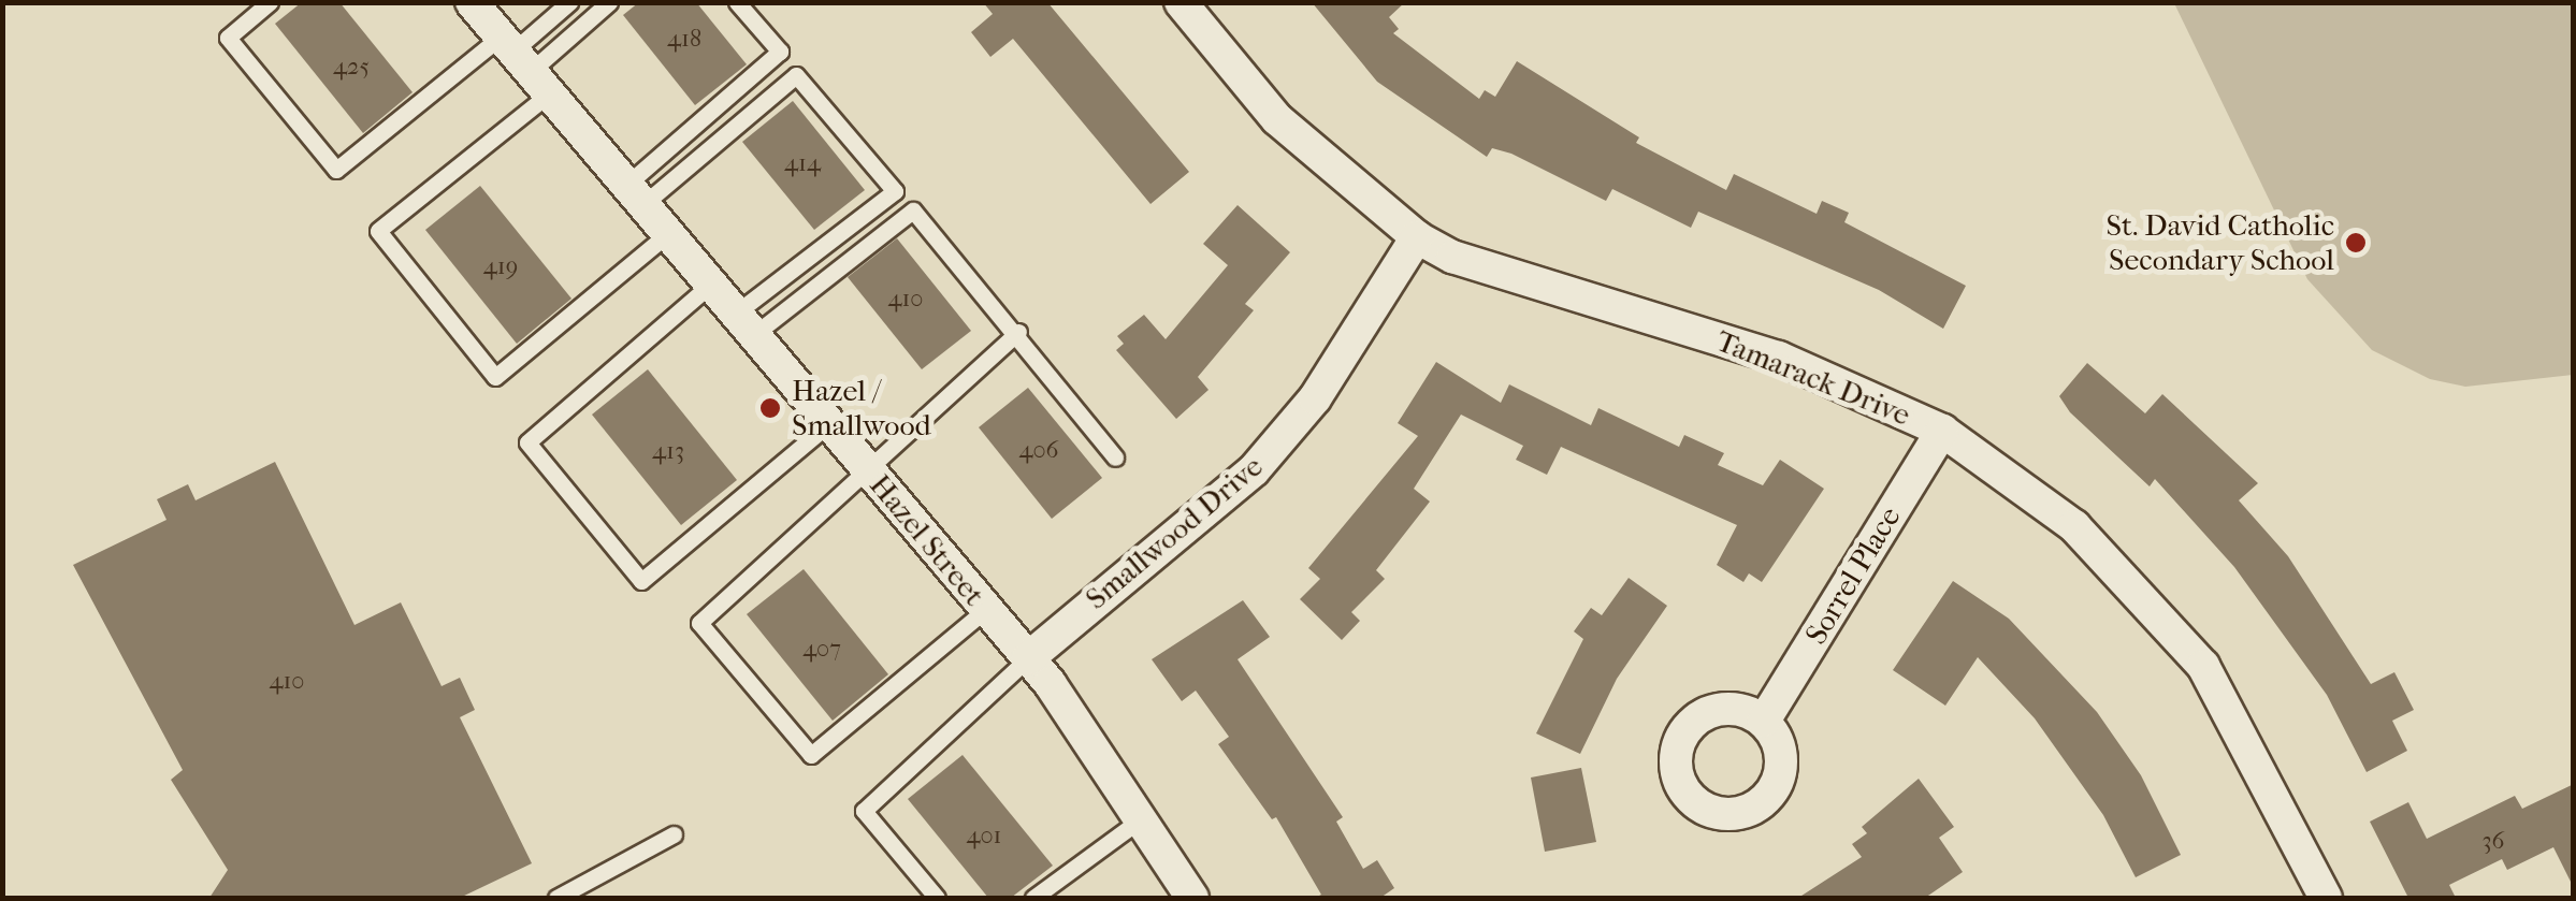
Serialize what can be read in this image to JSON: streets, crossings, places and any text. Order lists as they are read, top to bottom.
{
  "streets": {
    "street": [
      "Tamarack Drive",
      "Smallwood Drive",
      "Hazel Street",
      "Sorrel Place"
    ]
  },
  "crossings": [
    ["Tamarack Drive", "Smallwood Drive"],
    ["Tamarack Drive", "Sorrel Place"],
    ["Smallwood Drive", "Hazel Street"]
  ],
  "places": ["St. David Catholic Secondary School", "Hazel / Smallwood"],
  "house_numbers": [
    "418",
    "425",
    "414",
    "419",
    "410",
    "406",
    "413",
    "407",
    "410",
    "401",
    "36"
  ]
}
